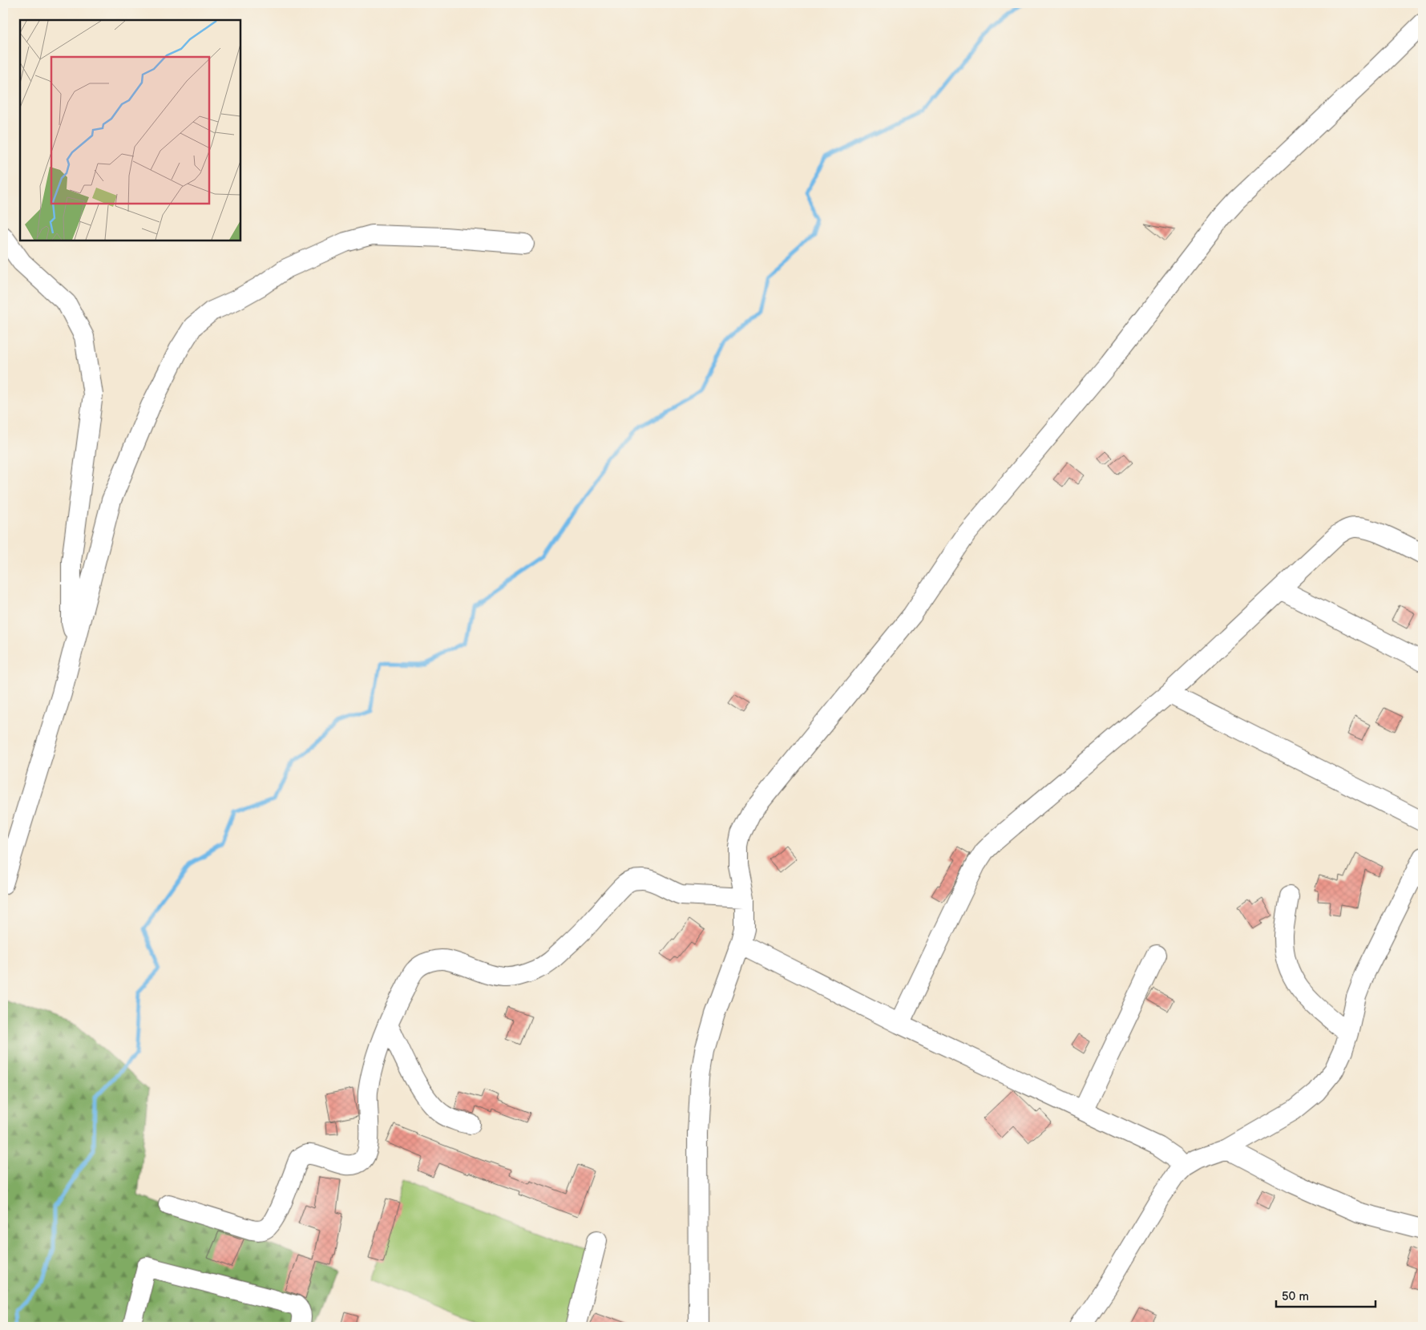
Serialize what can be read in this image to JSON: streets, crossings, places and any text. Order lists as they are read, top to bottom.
{
  "scale_bar": "50 m"
}
